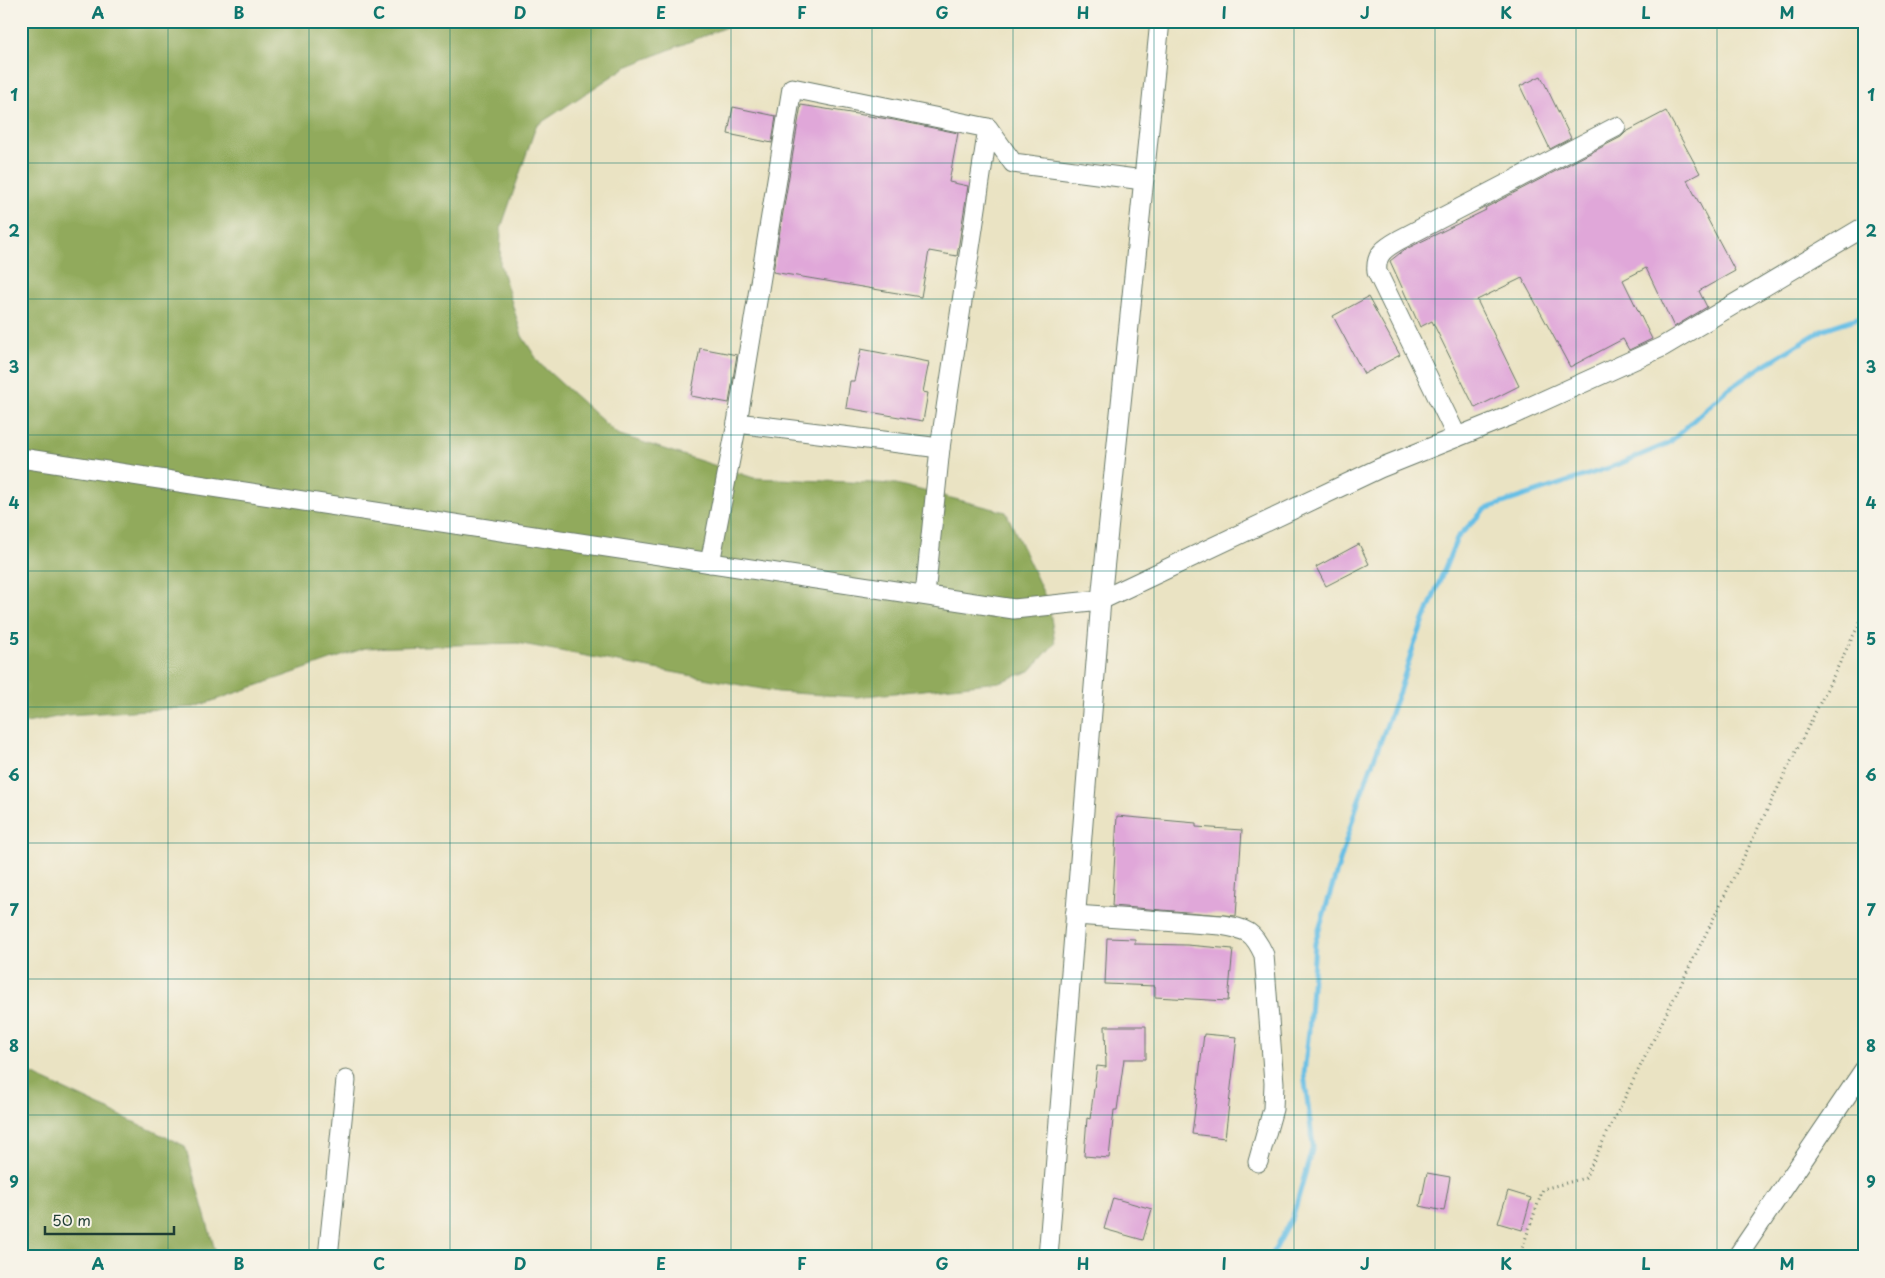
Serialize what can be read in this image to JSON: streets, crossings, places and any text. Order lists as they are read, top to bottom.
{
  "scale_bar": "50 m",
  "grid": {
    "columns": [
      "A",
      "B",
      "C",
      "D",
      "E",
      "F",
      "G",
      "H",
      "I",
      "J",
      "K",
      "L",
      "M"
    ],
    "rows": [
      "1",
      "2",
      "3",
      "4",
      "5",
      "6",
      "7",
      "8",
      "9"
    ]
  }
}
